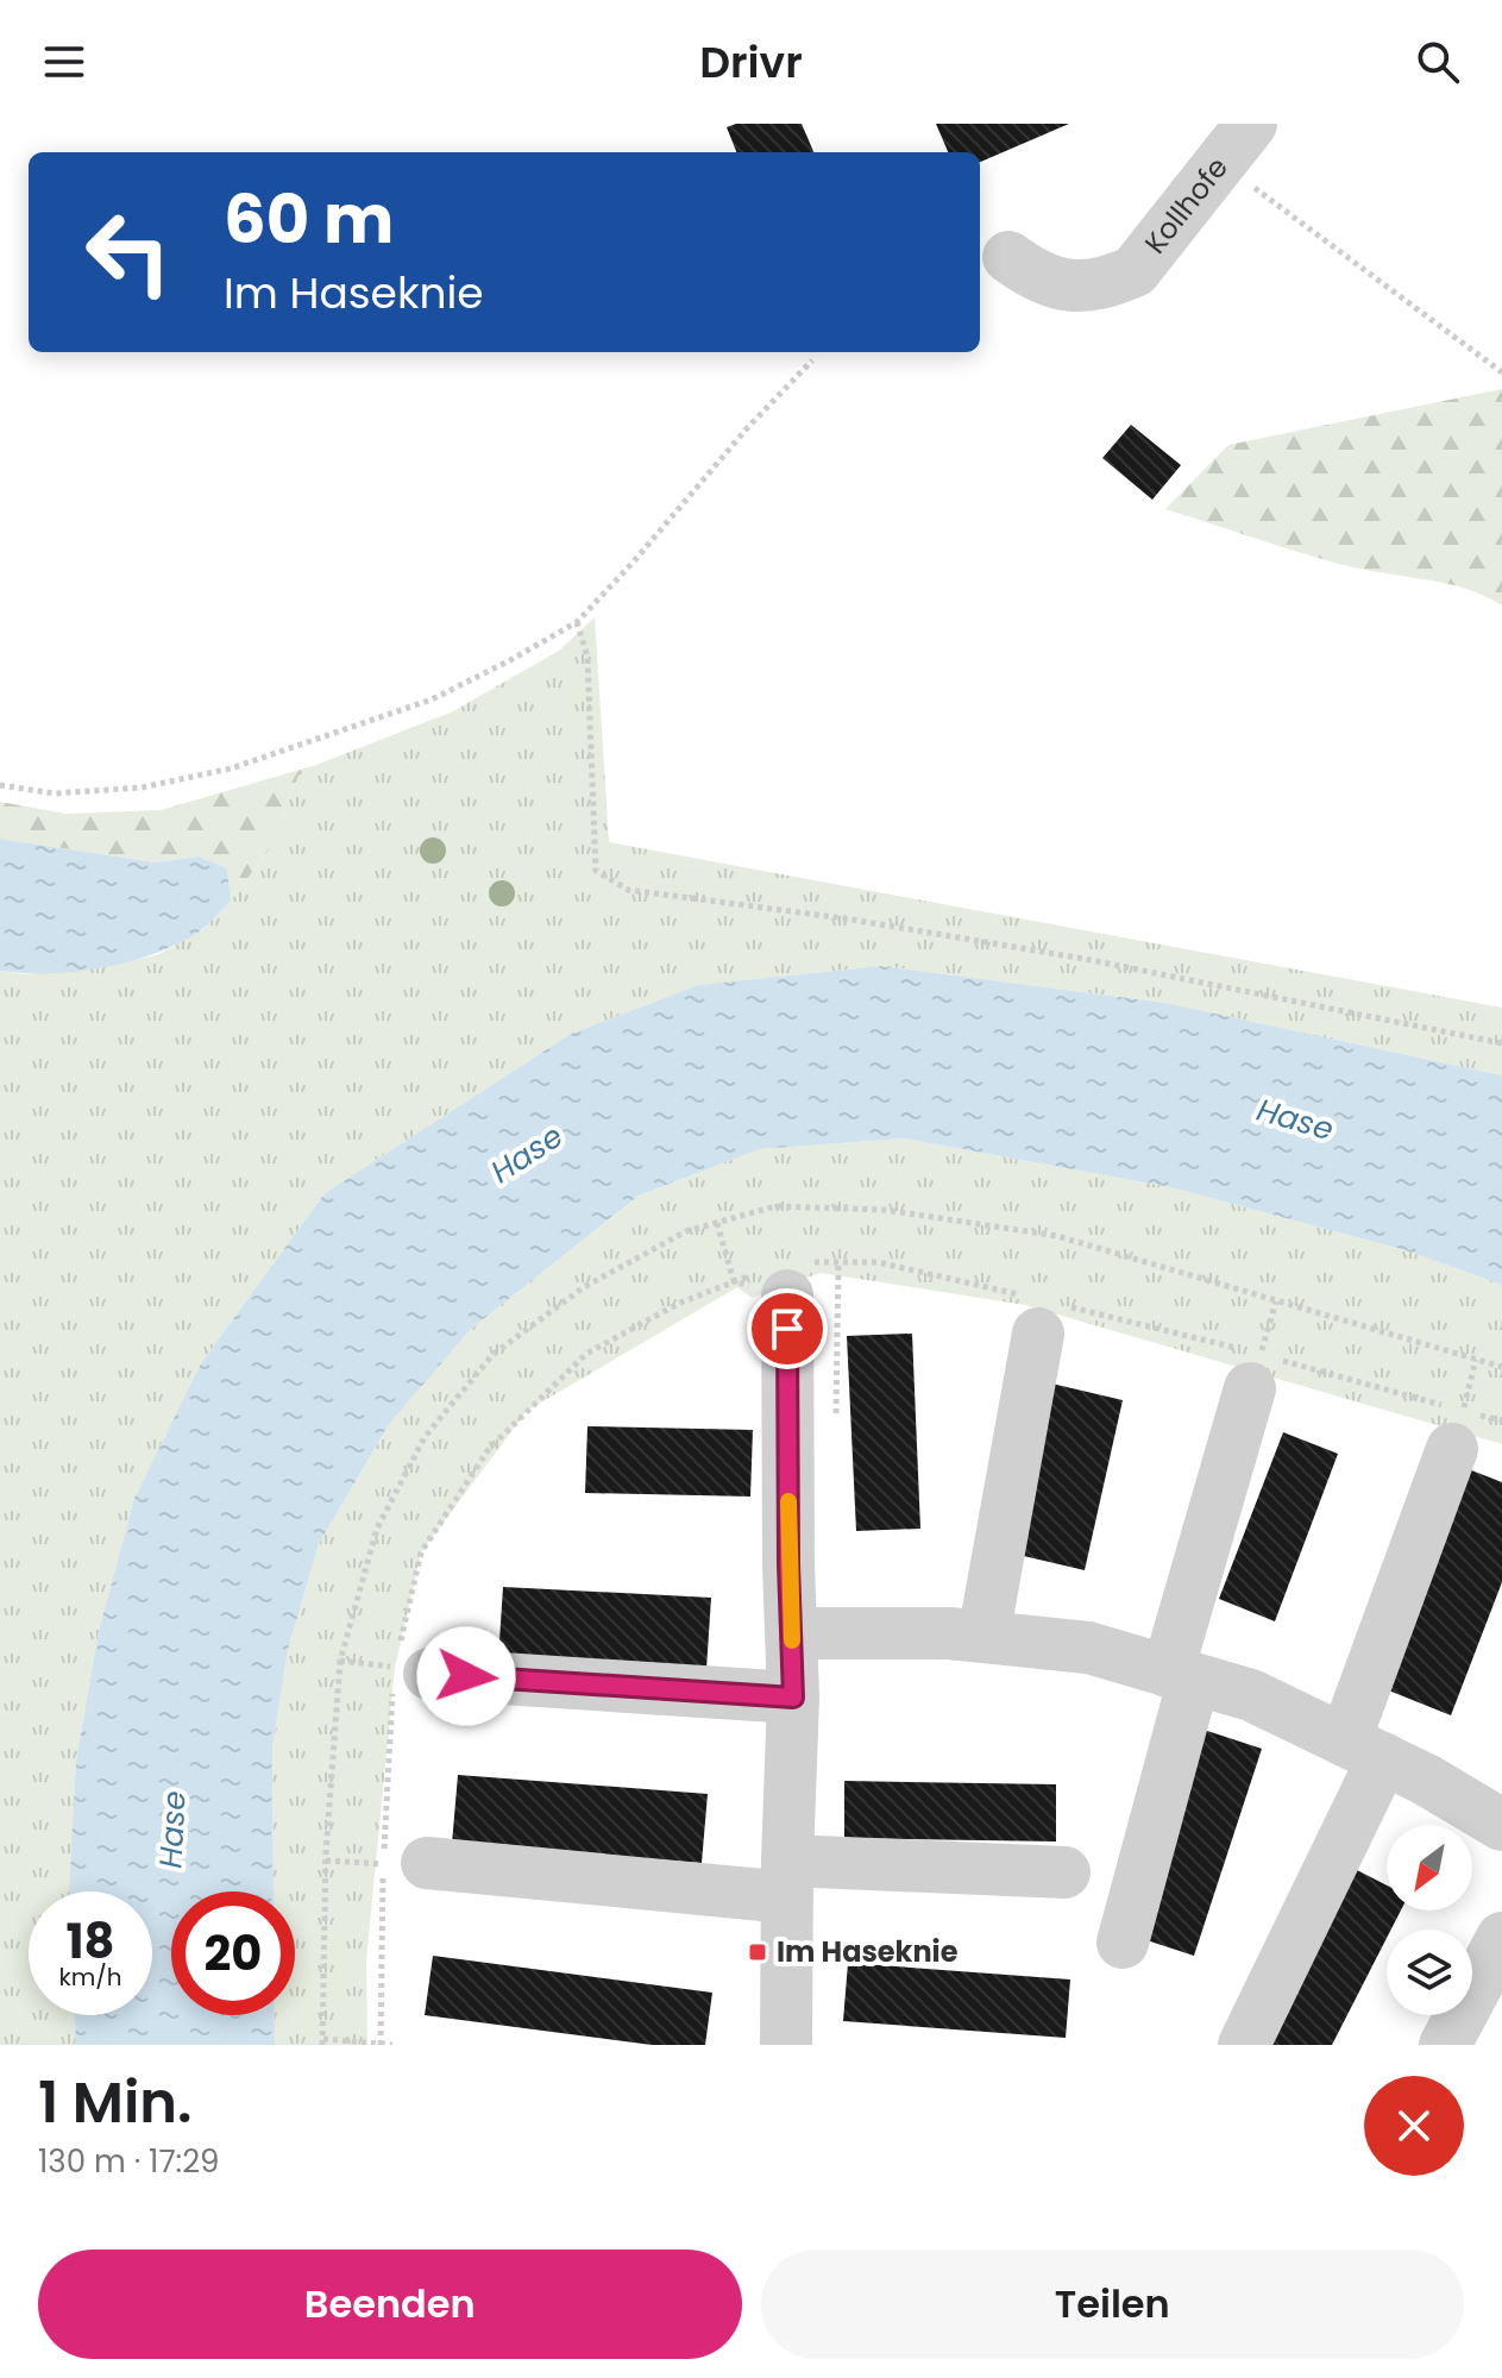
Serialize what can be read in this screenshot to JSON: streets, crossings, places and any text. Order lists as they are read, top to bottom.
{
  "streets": {
    "street": ["Kollhofe"]
  },
  "water": ["Hase"],
  "places": {
    "transit": ["Im Haseknie"]
  },
  "north": "bottom left",
  "page": {
    "header": "Drivr",
    "turn": ["60 m", "Im Haseknie"],
    "speed": "18 km/h",
    "limit": "20",
    "heading": ["1 Min.", "130 m · 17:29"],
    "buttons": ["Beenden", "Teilen"]
  }
}
